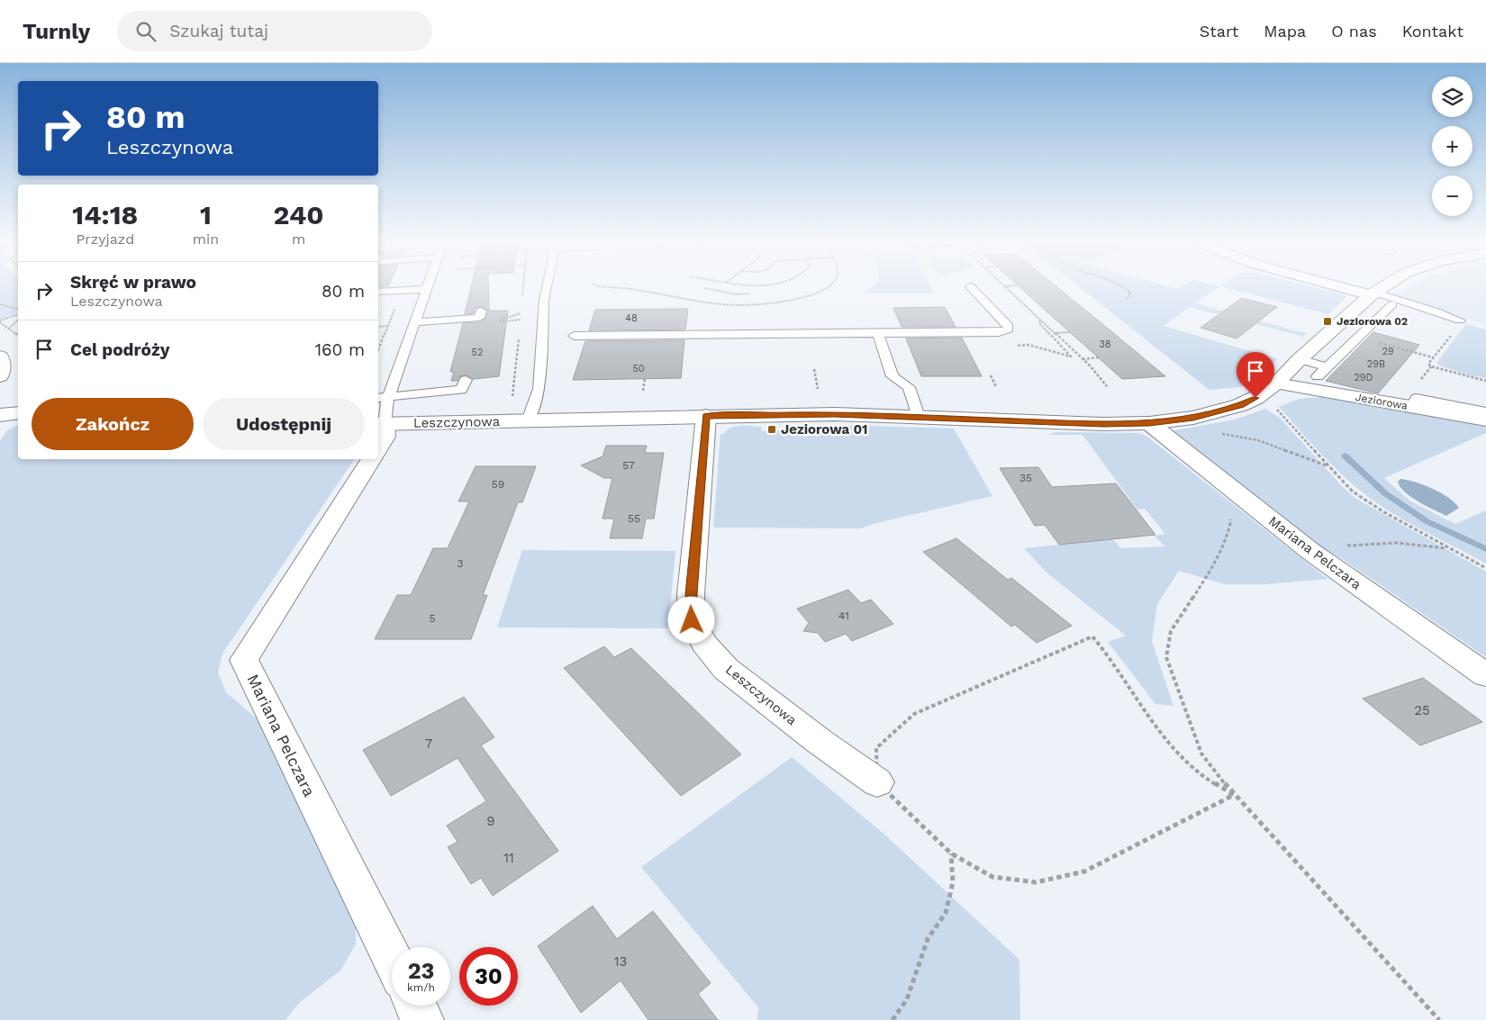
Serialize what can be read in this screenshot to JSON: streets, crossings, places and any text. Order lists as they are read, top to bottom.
{
  "streets": {
    "street": ["Jeziorowa", "Leszczynowa", "Mariana Pelczara"]
  },
  "crossings": [
    ["Jeziorowa", "Leszczynowa"],
    ["Leszczynowa", "Mariana Pelczara"]
  ],
  "places": {
    "transit": ["Jeziorowa 02", "Jeziorowa 01"]
  },
  "house_numbers": [
    "48",
    "38",
    "29",
    "52",
    "29B",
    "50",
    "29D",
    "57",
    "35",
    "59",
    "55",
    "3",
    "41",
    "5",
    "25",
    "7",
    "9",
    "11",
    "13"
  ],
  "page": {
    "header": "Turnly",
    "search": "Szukaj tutaj",
    "nav": [
      "Start",
      "Mapa",
      "O nas",
      "Kontakt"
    ],
    "map_buttons": ["+", "−"],
    "turn": ["80 m", "Leszczynowa"],
    "eta": [
      "14:18",
      "Przyjazd",
      "1",
      "min",
      "240",
      "m"
    ],
    "list": [
      {
        "name": "Skręć w prawo",
        "note": "Leszczynowa",
        "value": "80 m"
      },
      {
        "name": "Cel podróży",
        "value": "160 m"
      }
    ],
    "buttons": ["Zakończ", "Udostępnij"],
    "speed": "23 km/h",
    "limit": "30"
  }
}
